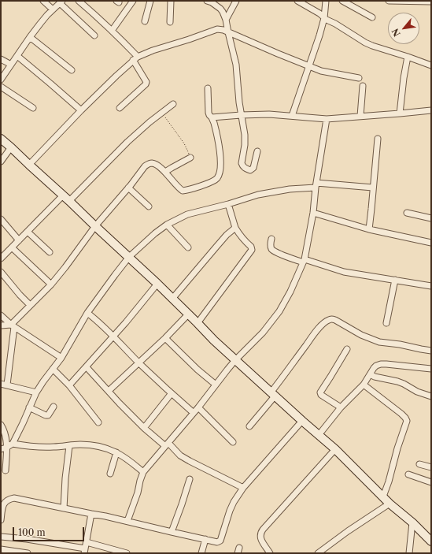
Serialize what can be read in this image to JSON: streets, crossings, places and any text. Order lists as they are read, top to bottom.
{
  "scale_bar": "100 m",
  "north": "bottom left"
}
